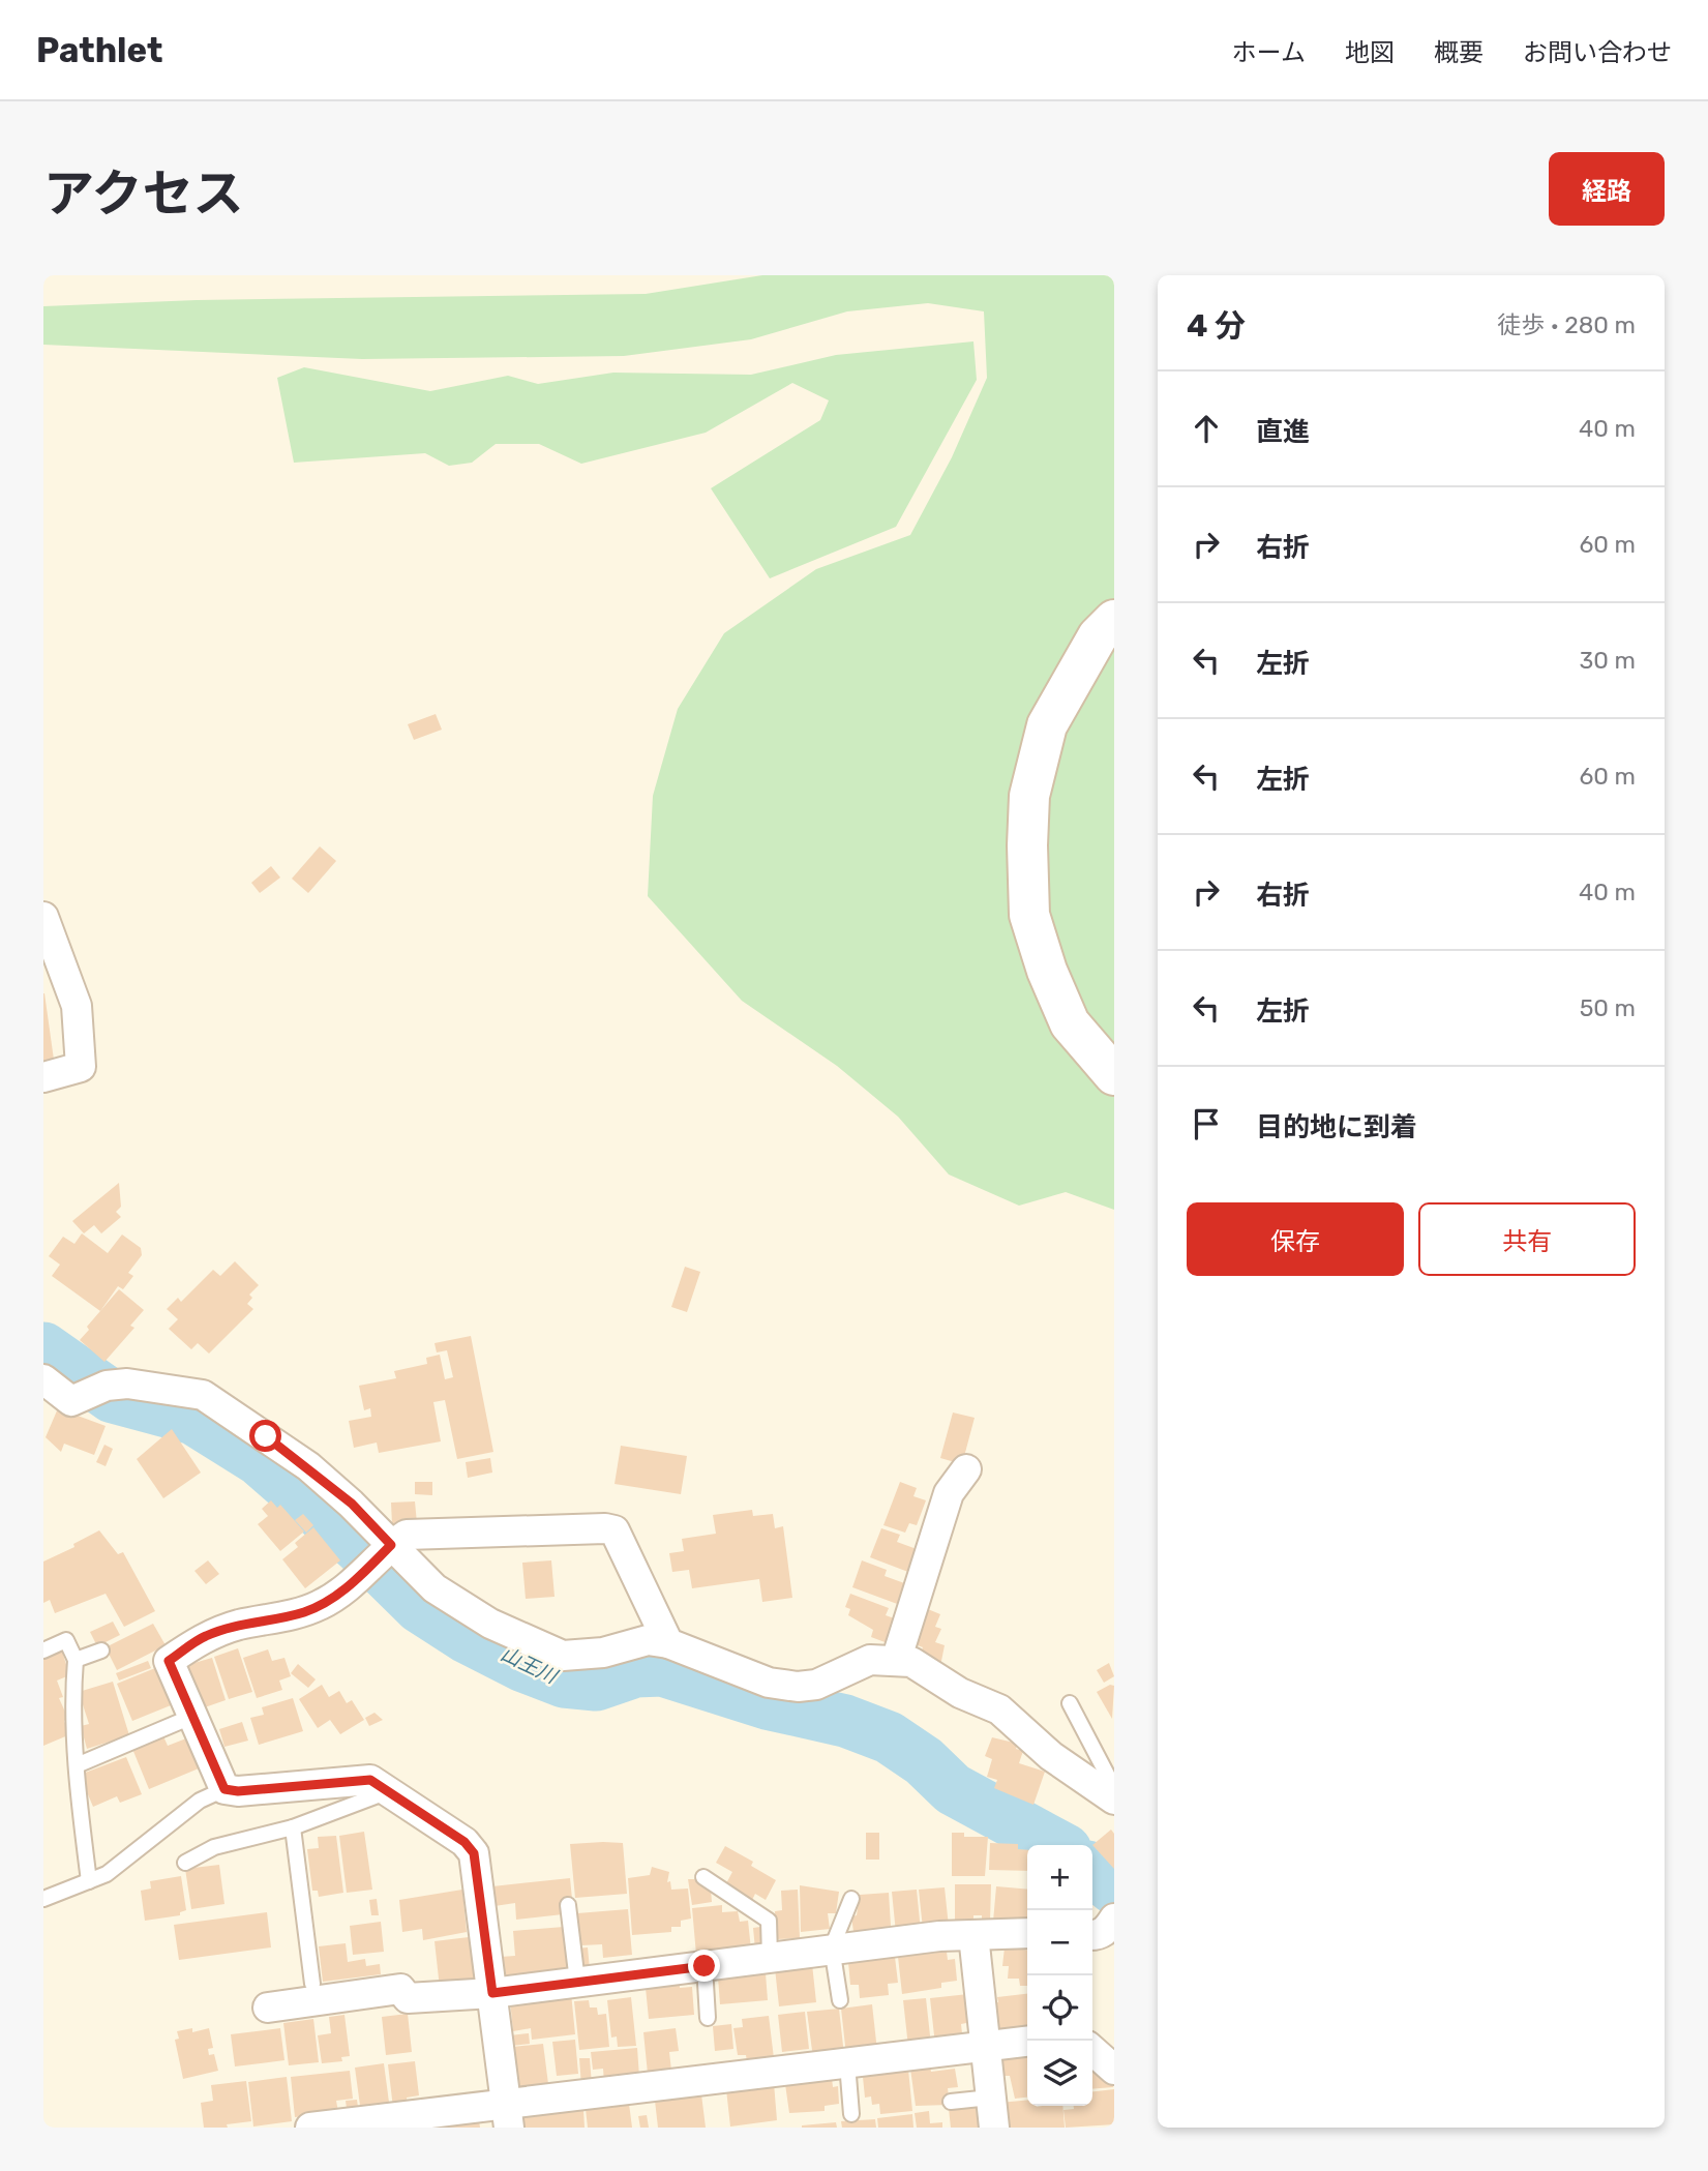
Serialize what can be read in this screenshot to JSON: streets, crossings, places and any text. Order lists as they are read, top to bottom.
{
  "water": ["山王川"],
  "page": {
    "header": "Pathlet",
    "nav": [
      "ホーム",
      "地図",
      "概要",
      "お問い合わせ"
    ],
    "title": "アクセス",
    "buttons": [
      "経路",
      ["保存", "共有"]
    ],
    "heading": ["4 分", "徒歩 · 280 m"],
    "list": [
      ["直進", "40 m"],
      ["右折", "60 m"],
      ["左折", "30 m"],
      ["左折", "60 m"],
      ["右折", "40 m"],
      ["左折", "50 m"],
      "目的地に到着"
    ],
    "map_buttons": ["+", "−"]
  }
}
